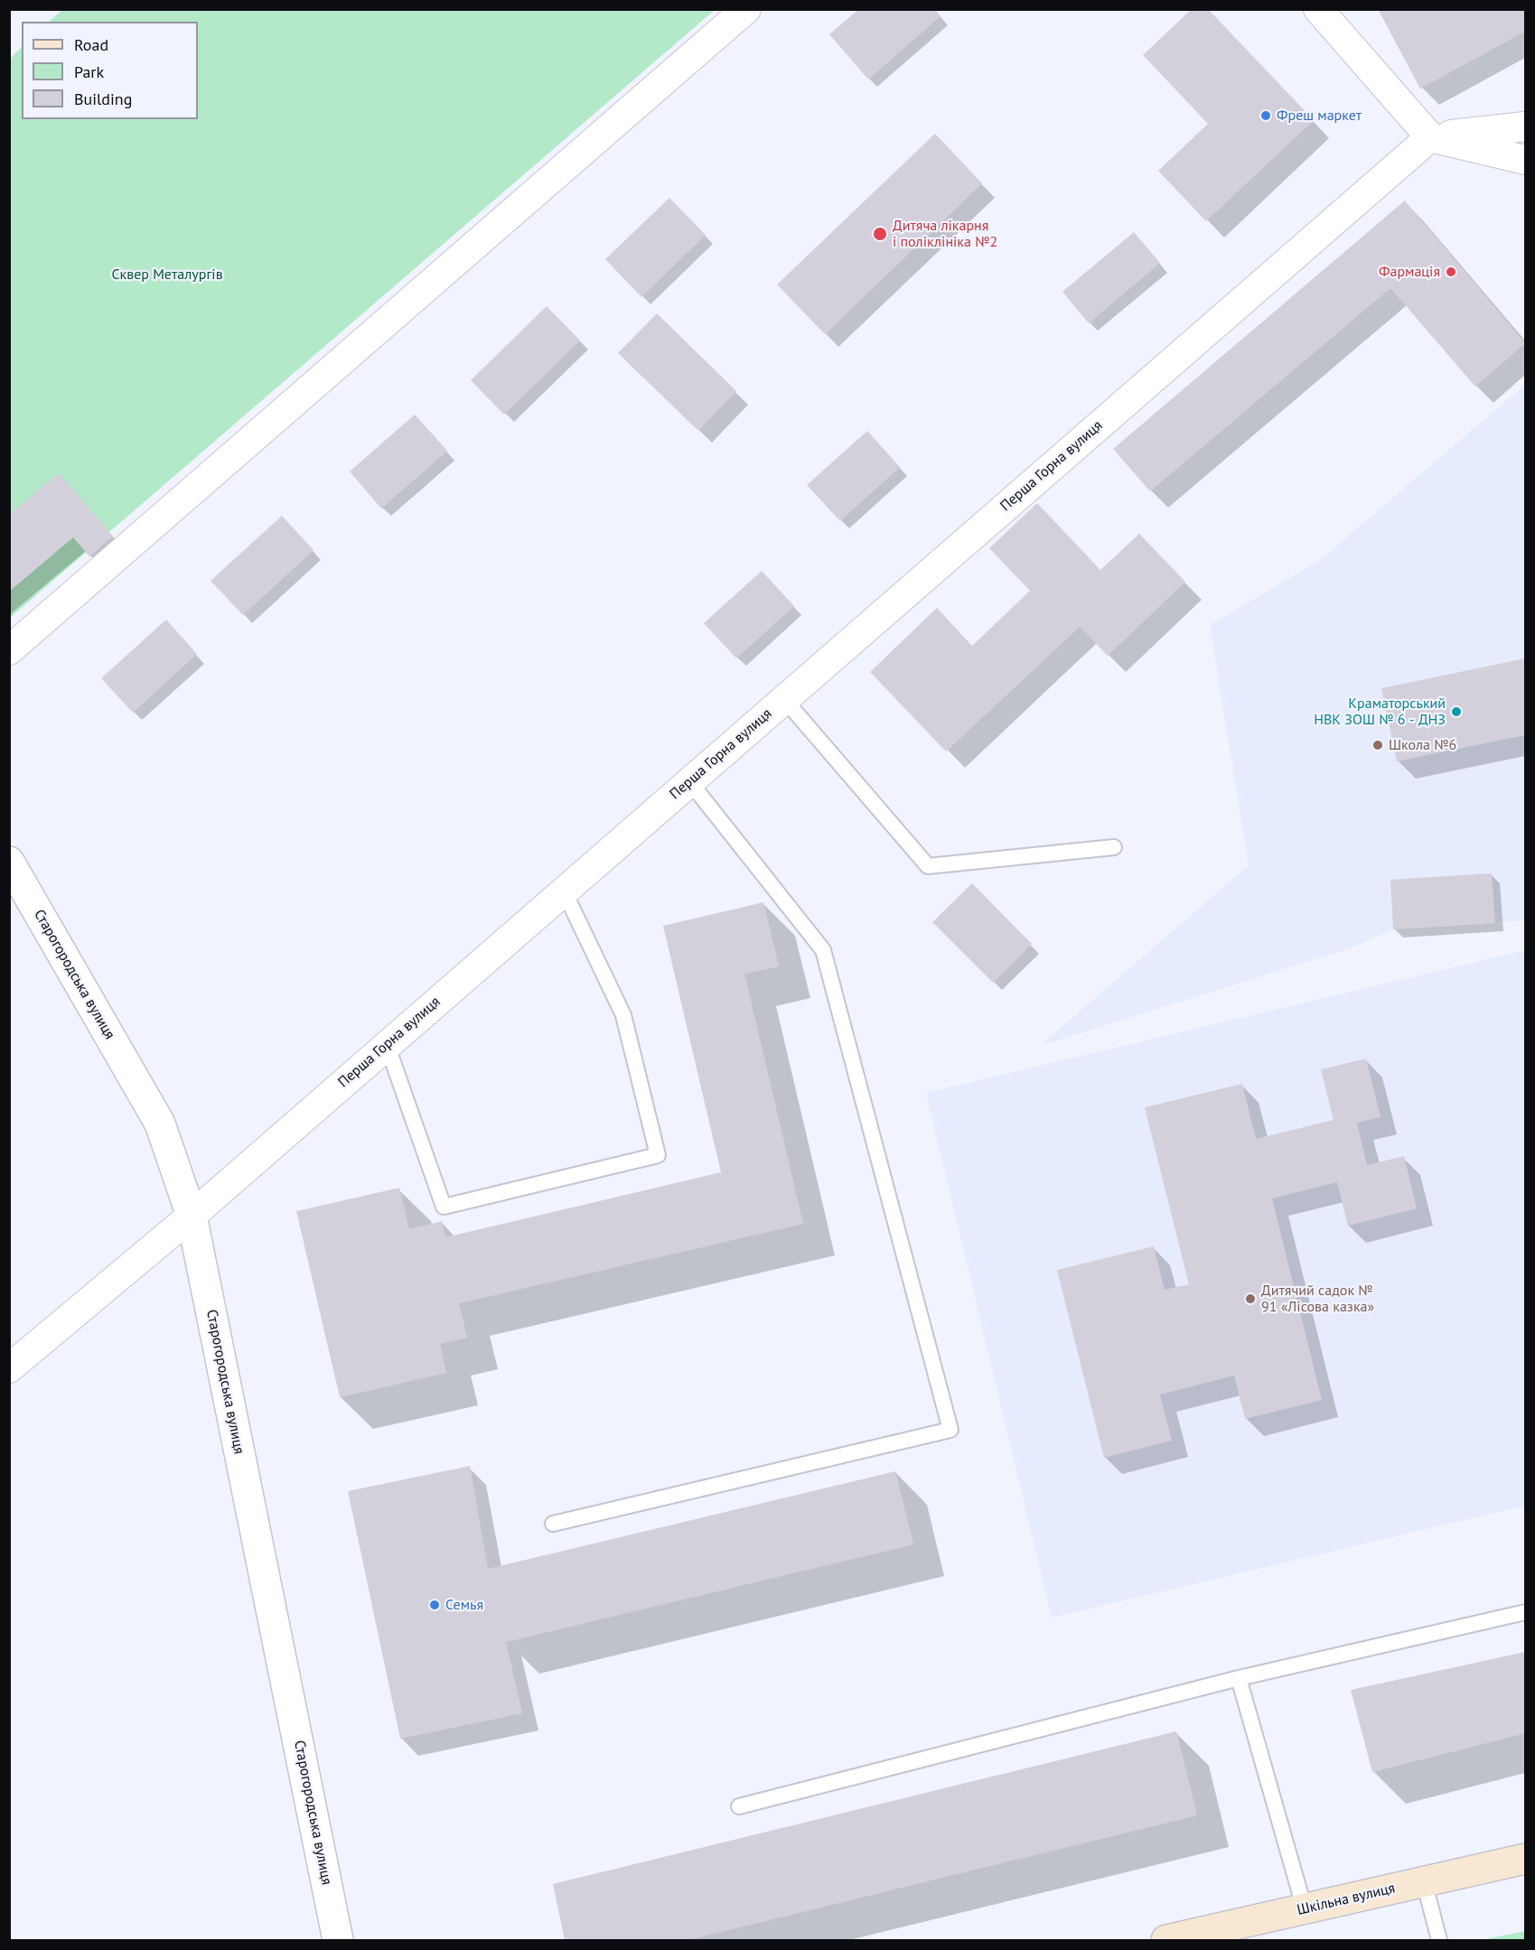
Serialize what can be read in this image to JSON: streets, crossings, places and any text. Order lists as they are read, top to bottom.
{
  "streets": {
    "main road": ["Шкільна вулиця"],
    "street": ["Перша Горна вулиця", "Старогородська вулиця"]
  },
  "crossings": [
    ["Перша Горна вулиця", "Старогородська вулиця"]
  ],
  "parks": ["Сквер Металургів"],
  "places": [
    "Фреш маркет",
    "Дитяча лікарня і поліклініка №2",
    "Фармація",
    "Краматорський НВК ЗОШ № 6 - ДНЗ",
    "Школа №6",
    "Дитячий садок № 91 «Лісова казка»",
    "Семья"
  ],
  "legend": ["Road", "Park", "Building"]
}
